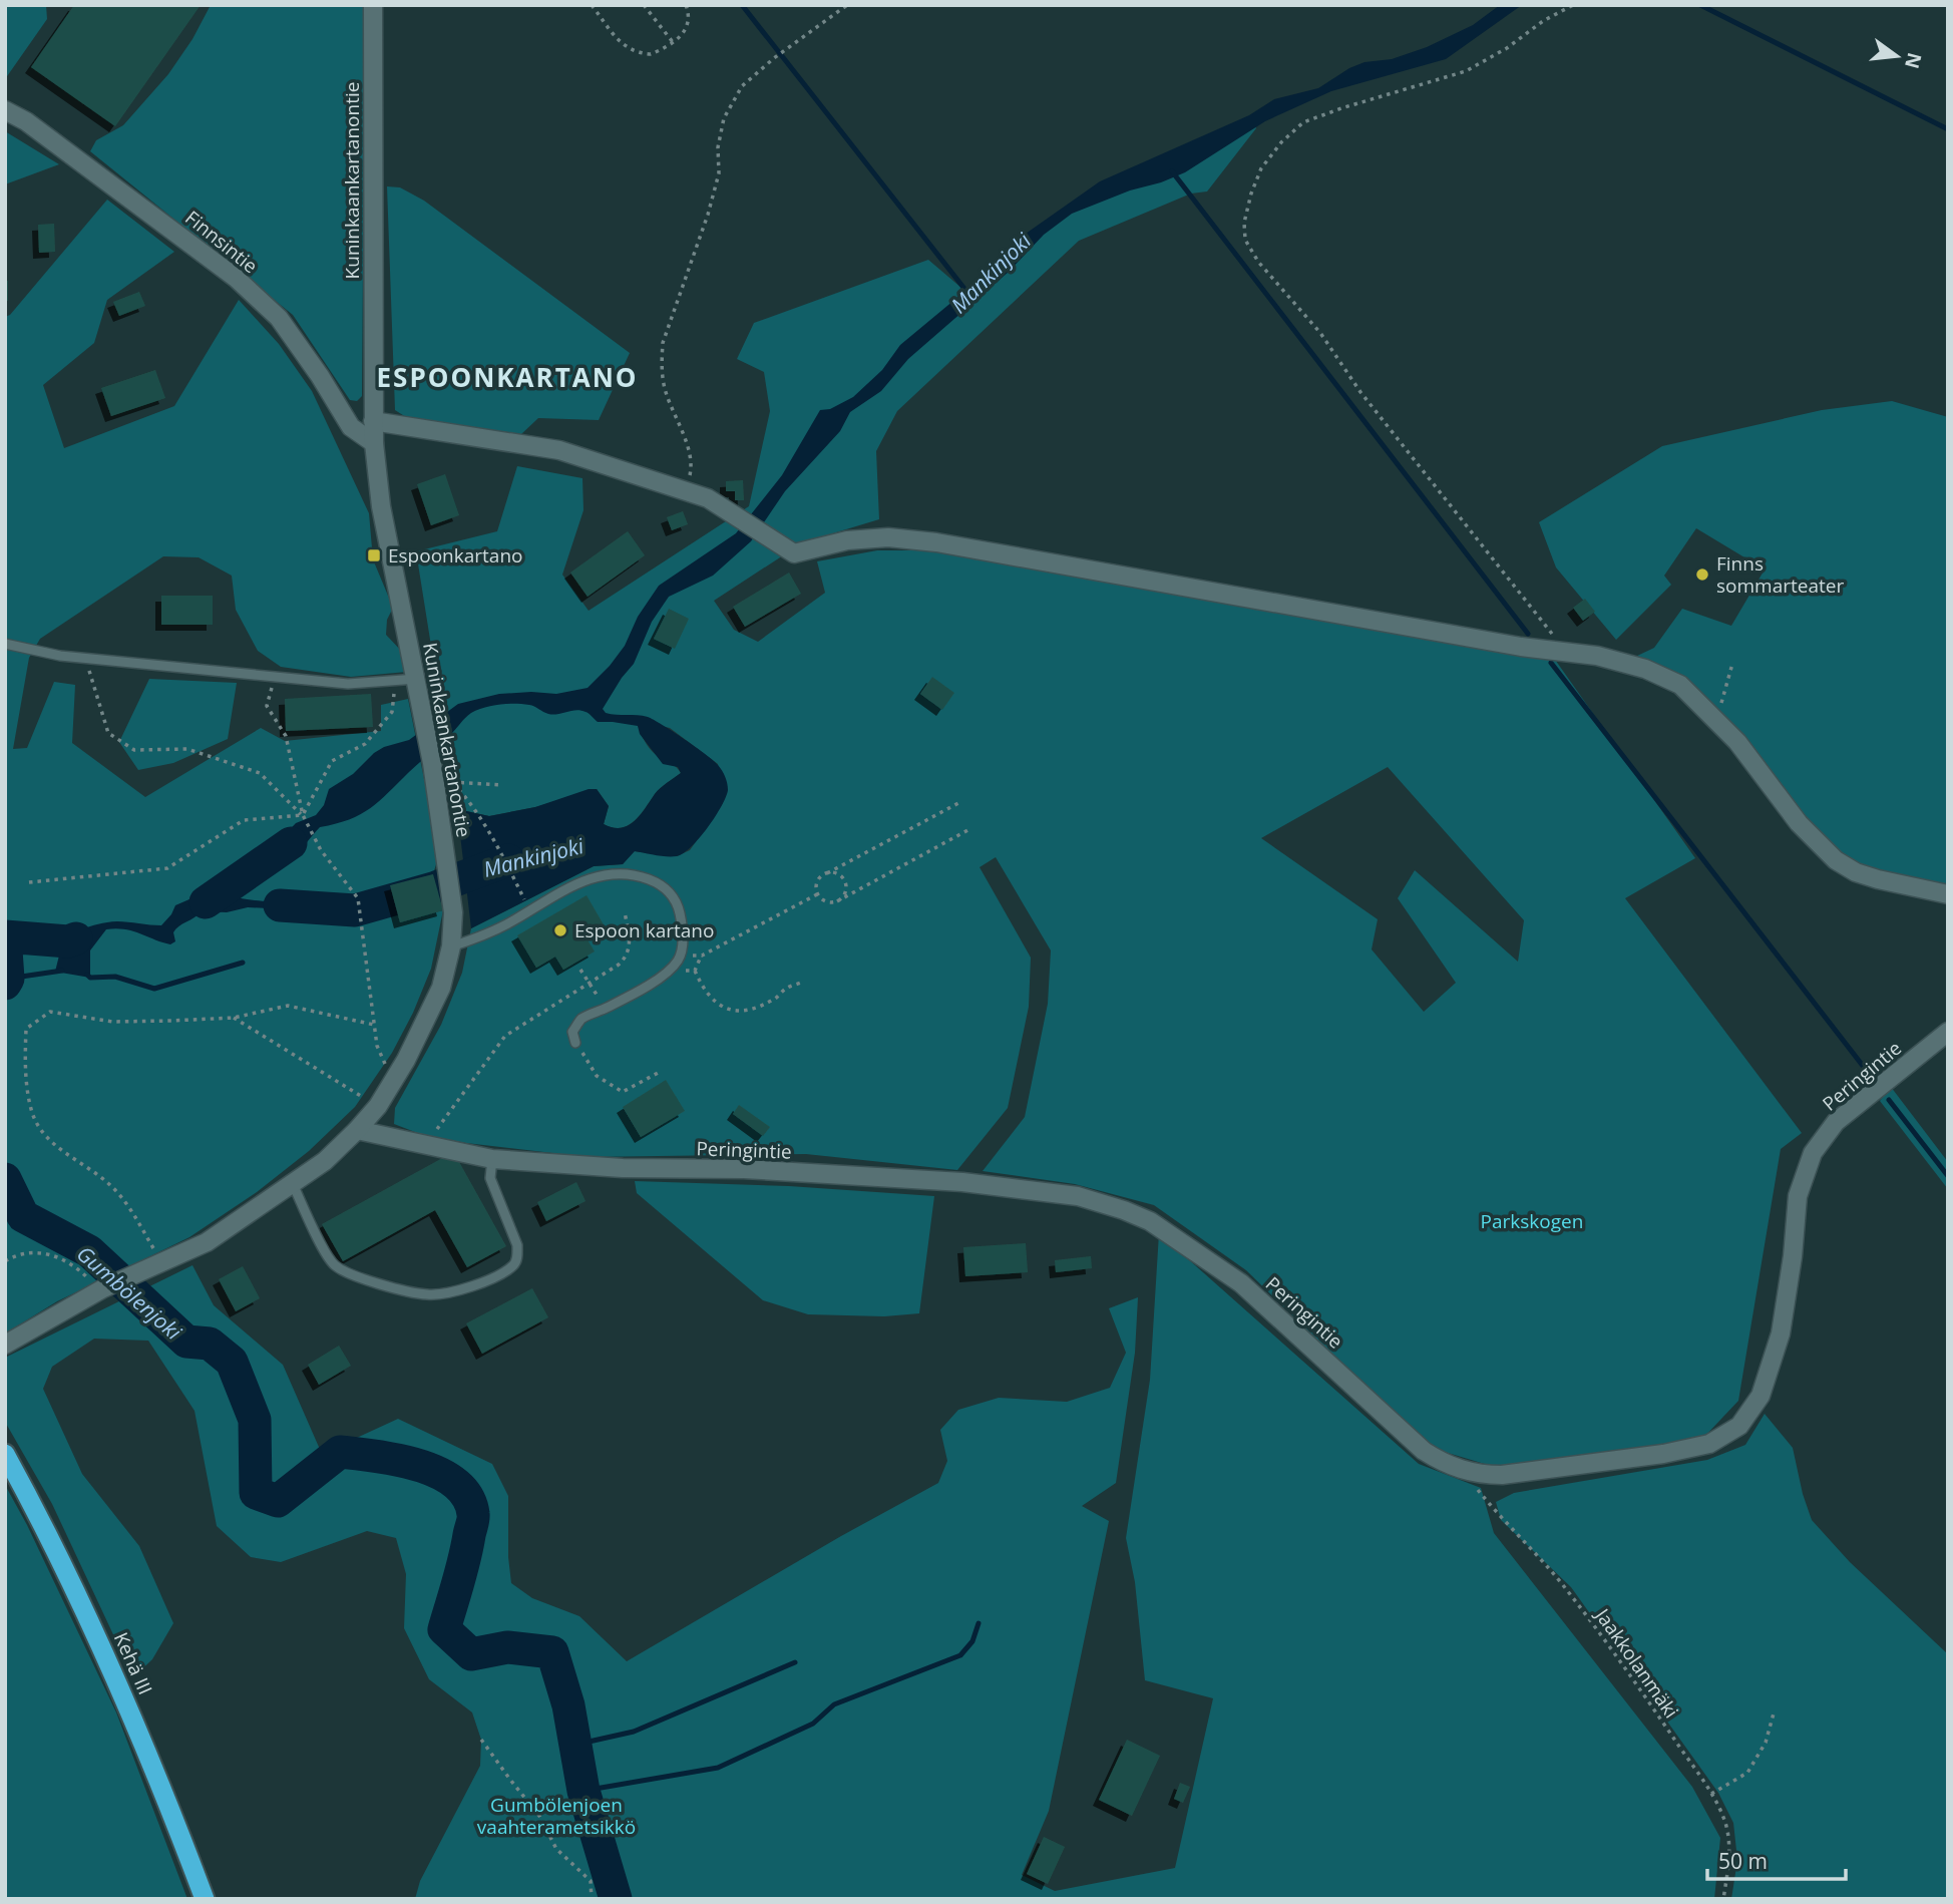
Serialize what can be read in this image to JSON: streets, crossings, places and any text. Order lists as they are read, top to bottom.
{
  "streets": {
    "highway": ["Kehä III"],
    "street": ["Kuninkaankartanontie", "Finnsintie", "Peringintie"],
    "path": ["Jaakkolanmäki"]
  },
  "crossings": [
    ["Kuninkaankartanontie", "Finnsintie"],
    ["Kuninkaankartanontie", "Peringintie"],
    ["Peringintie", "Jaakkolanmäki"]
  ],
  "districts": ["ESPOONKARTANO"],
  "water": ["Mankinjoki", "Gumbölenjoki"],
  "parks": ["Parkskogen", "Gumbölenjoen vaahterametsikkö"],
  "places": {
    "transit": ["Espoonkartano"],
    "other": ["Finns sommarteater", "Espoon kartano"]
  },
  "scale_bar": "50 m",
  "north": "right"
}
